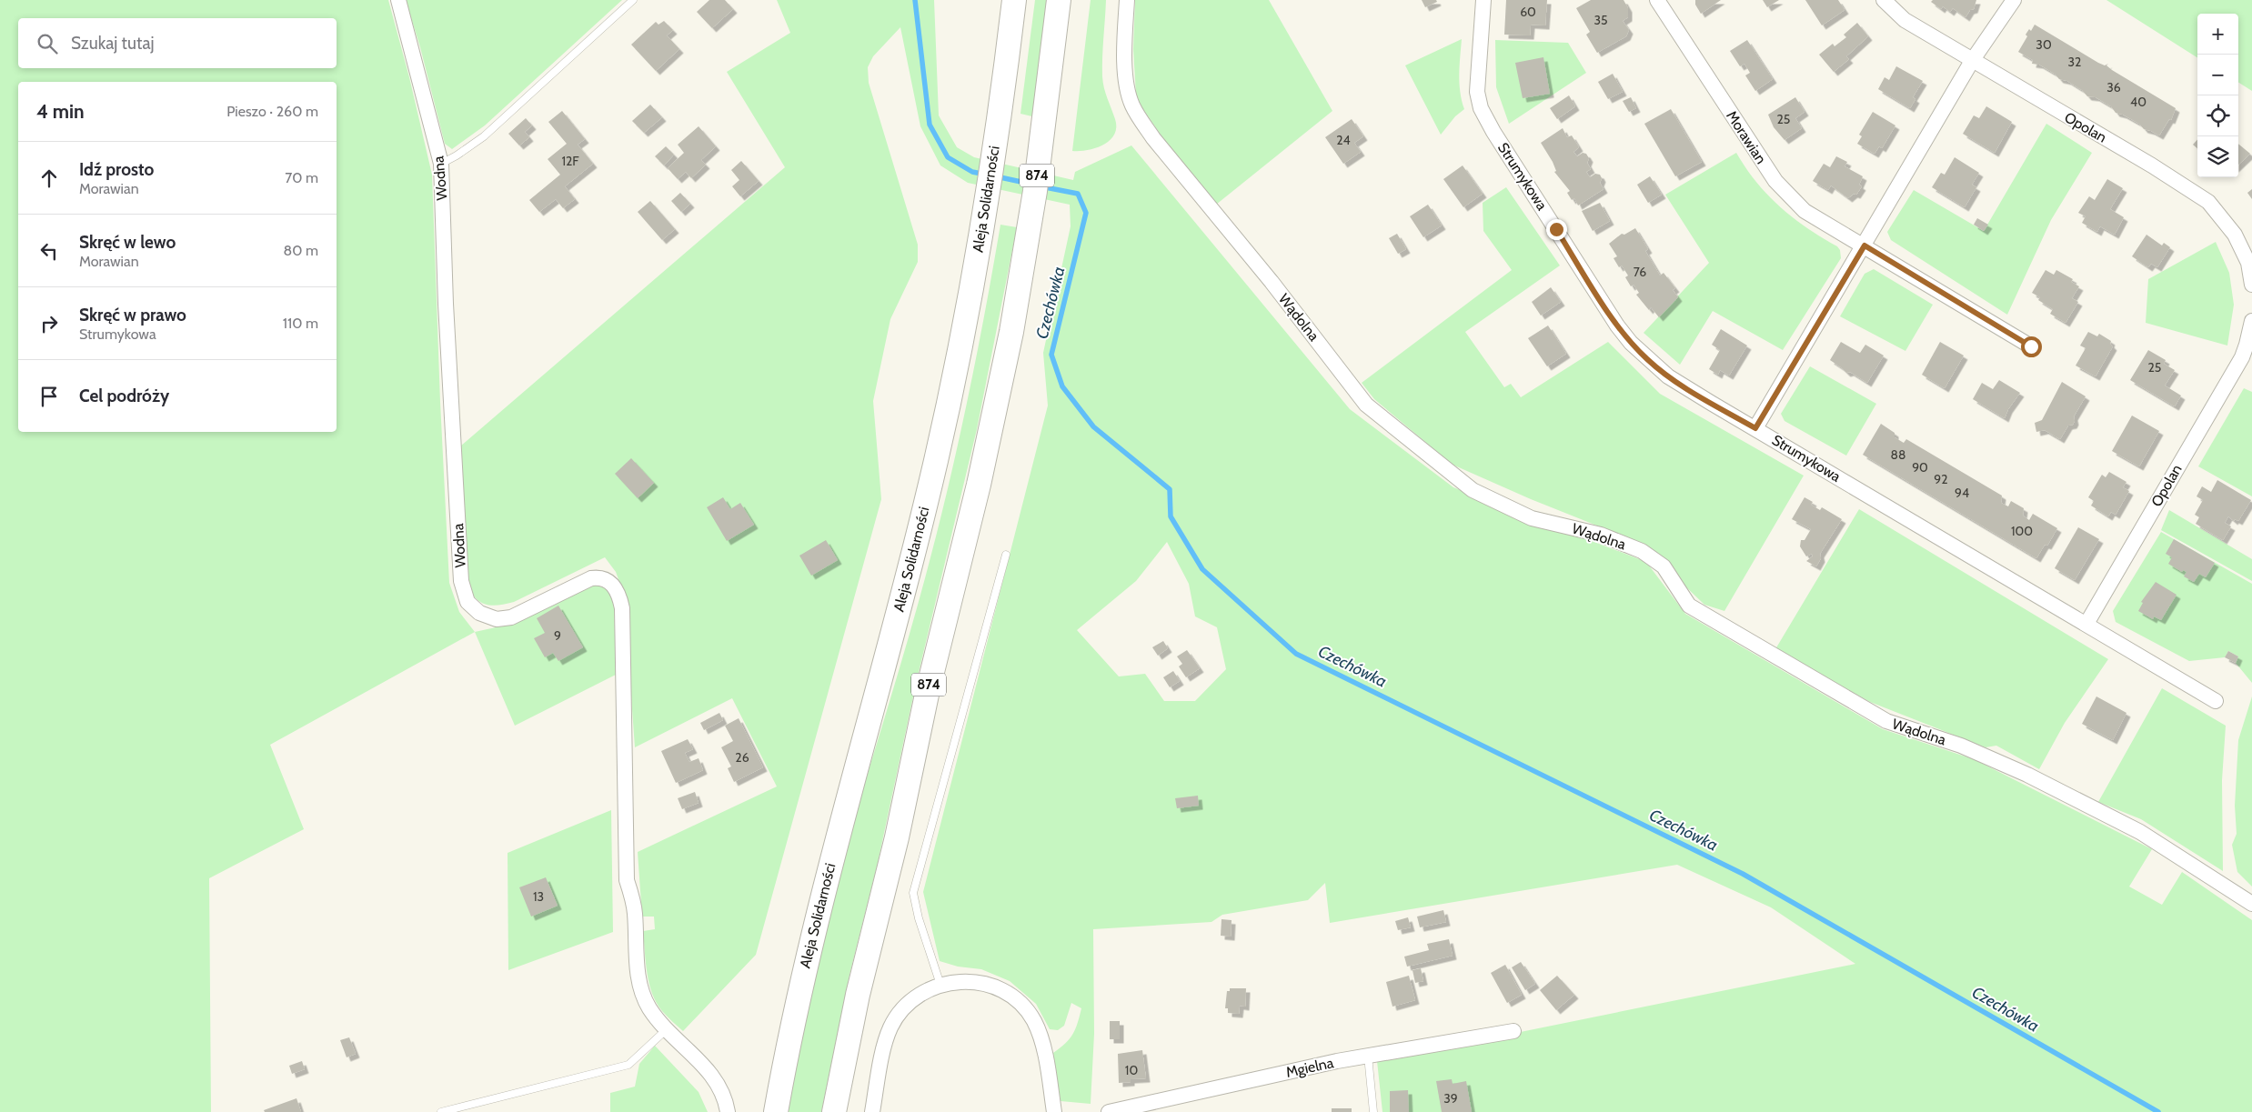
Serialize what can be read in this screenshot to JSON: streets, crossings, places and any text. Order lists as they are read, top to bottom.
{
  "streets": {
    "main road": ["874", "Aleja Solidarności"],
    "street": [
      "Opolan",
      "Morawian",
      "Strumykowa",
      "Wodna",
      "Wądolna",
      "Mgielna"
    ]
  },
  "crossings": [
    ["Opolan", "Strumykowa"]
  ],
  "water": ["Czechówka"],
  "house_numbers": [
    "60",
    "35",
    "30",
    "32",
    "36",
    "40",
    "25",
    "24",
    "12F",
    "76",
    "25",
    "88",
    "90",
    "92",
    "94",
    "100",
    "9",
    "26",
    "13",
    "10",
    "39"
  ],
  "page": {
    "map_buttons": ["+", "−"],
    "search": "Szukaj tutaj",
    "heading": ["4 min", "Pieszo · 260 m"],
    "list": [
      ["Idź prosto", "Morawian", "70 m"],
      ["Skręć w lewo", "Morawian", "80 m"],
      ["Skręć w prawo", "Strumykowa", "110 m"],
      "Cel podróży"
    ]
  }
}
